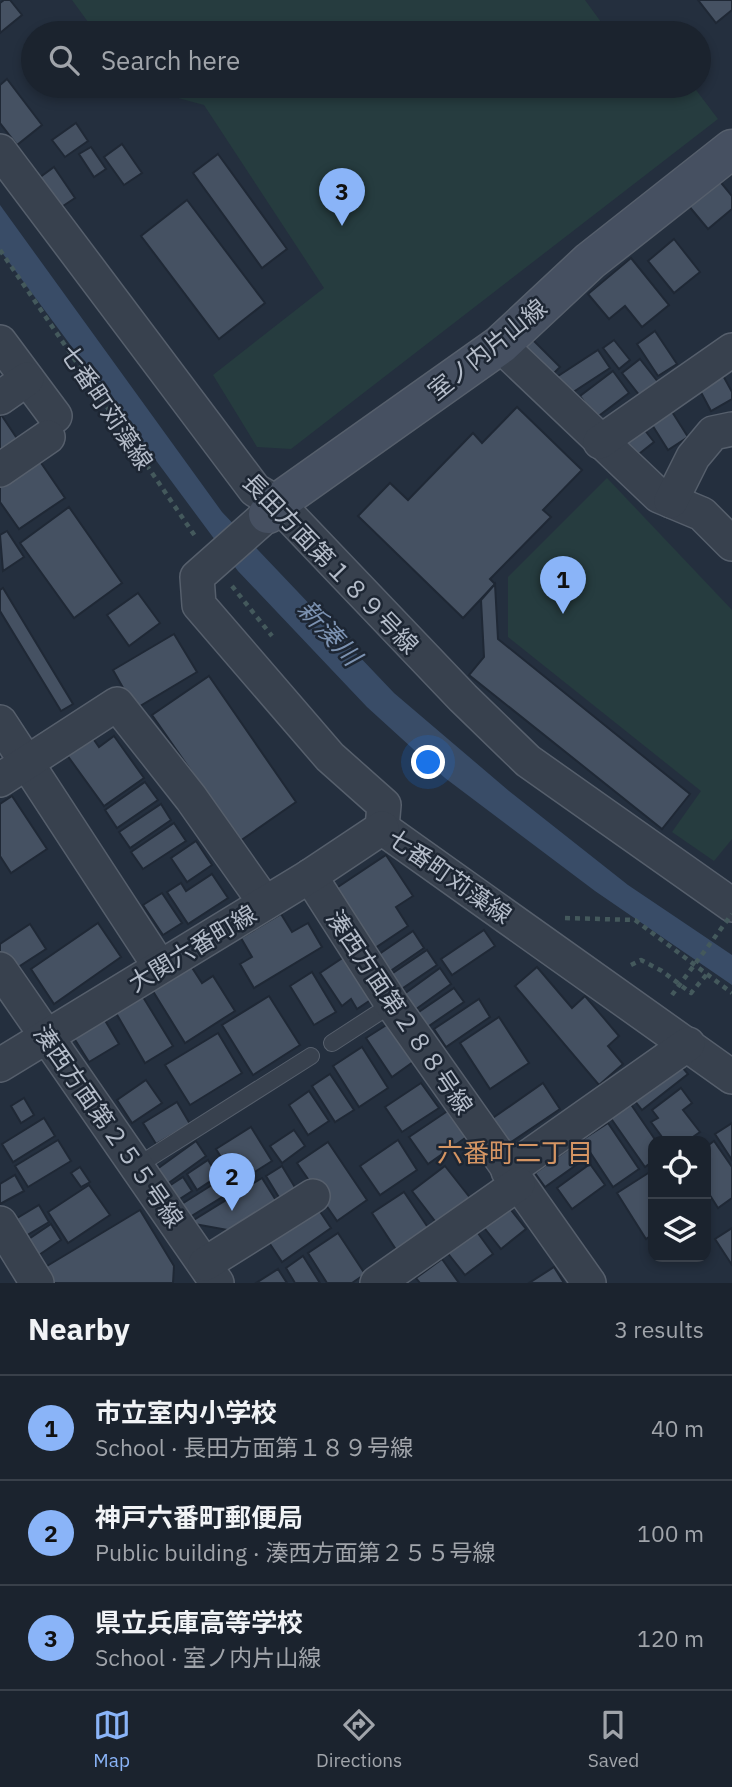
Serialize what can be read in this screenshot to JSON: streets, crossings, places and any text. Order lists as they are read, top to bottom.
{
  "streets": {
    "street": [
      "室ノ内片山線",
      "七番町苅藻線",
      "長田方面第１８９号線",
      "大関六番町線",
      "湊西方面第２８８号線",
      "湊西方面第２５５号線"
    ]
  },
  "crossings": [
    ["室ノ内片山線", "長田方面第１８９号線"],
    ["七番町苅藻線", "大関六番町線"],
    ["大関六番町線", "湊西方面第２８８号線"],
    ["大関六番町線", "湊西方面第２５５号線"]
  ],
  "districts": ["六番町二丁目"],
  "water": ["新湊川"],
  "page": {
    "search": "Search here",
    "pins": ["3", "1", "2"],
    "heading": ["Nearby", "3 results"],
    "list": [
      {
        "mark": "1",
        "name": "市立室内小学校",
        "note": "School · 長田方面第１８９号線",
        "value": "40 m"
      },
      {
        "mark": "2",
        "name": "神戸六番町郵便局",
        "note": "Public building · 湊西方面第２５５号線",
        "value": "100 m"
      },
      {
        "mark": "3",
        "name": "県立兵庫高等学校",
        "note": "School · 室ノ内片山線",
        "value": "120 m"
      }
    ],
    "nav": ["Map", "Directions", "Saved"]
  }
}
